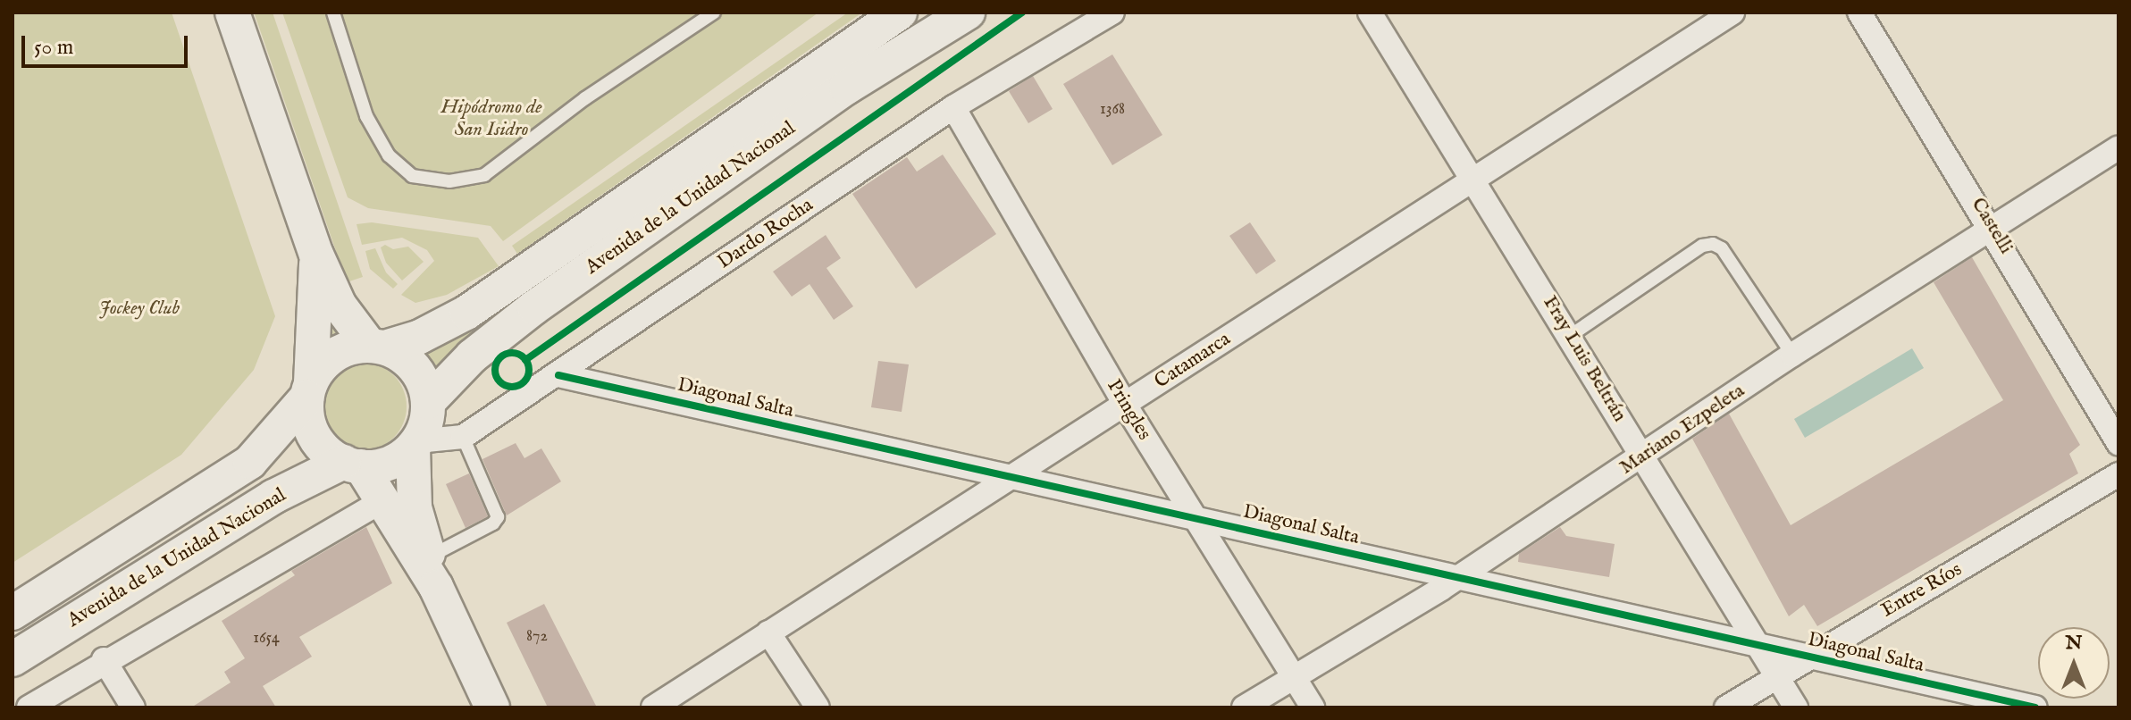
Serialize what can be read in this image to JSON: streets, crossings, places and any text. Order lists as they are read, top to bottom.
{
  "streets": {
    "main road": ["Avenida de la Unidad Nacional"],
    "street": [
      "Castelli",
      "Dardo Rocha",
      "Fray Luis Beltrán",
      "Catamarca",
      "Diagonal Salta",
      "Pringles",
      "Mariano Ezpeleta",
      "Entre Ríos"
    ]
  },
  "crossings": [
    ["Avenida de la Unidad Nacional", "Dardo Rocha"],
    ["Castelli", "Mariano Ezpeleta"],
    ["Dardo Rocha", "Diagonal Salta"],
    ["Dardo Rocha", "Pringles"],
    ["Fray Luis Beltrán", "Catamarca"],
    ["Fray Luis Beltrán", "Diagonal Salta"],
    ["Fray Luis Beltrán", "Mariano Ezpeleta"],
    ["Fray Luis Beltrán", "Entre Ríos"],
    ["Catamarca", "Diagonal Salta"],
    ["Catamarca", "Pringles"],
    ["Diagonal Salta", "Pringles"],
    ["Diagonal Salta", "Mariano Ezpeleta"],
    ["Diagonal Salta", "Entre Ríos"],
    ["Pringles", "Mariano Ezpeleta"]
  ],
  "parks": ["Hipódromo de San Isidro", "Jockey Club"],
  "house_numbers": ["1368", "872", "1654"],
  "scale_bar": "50 m",
  "north": "top"
}
